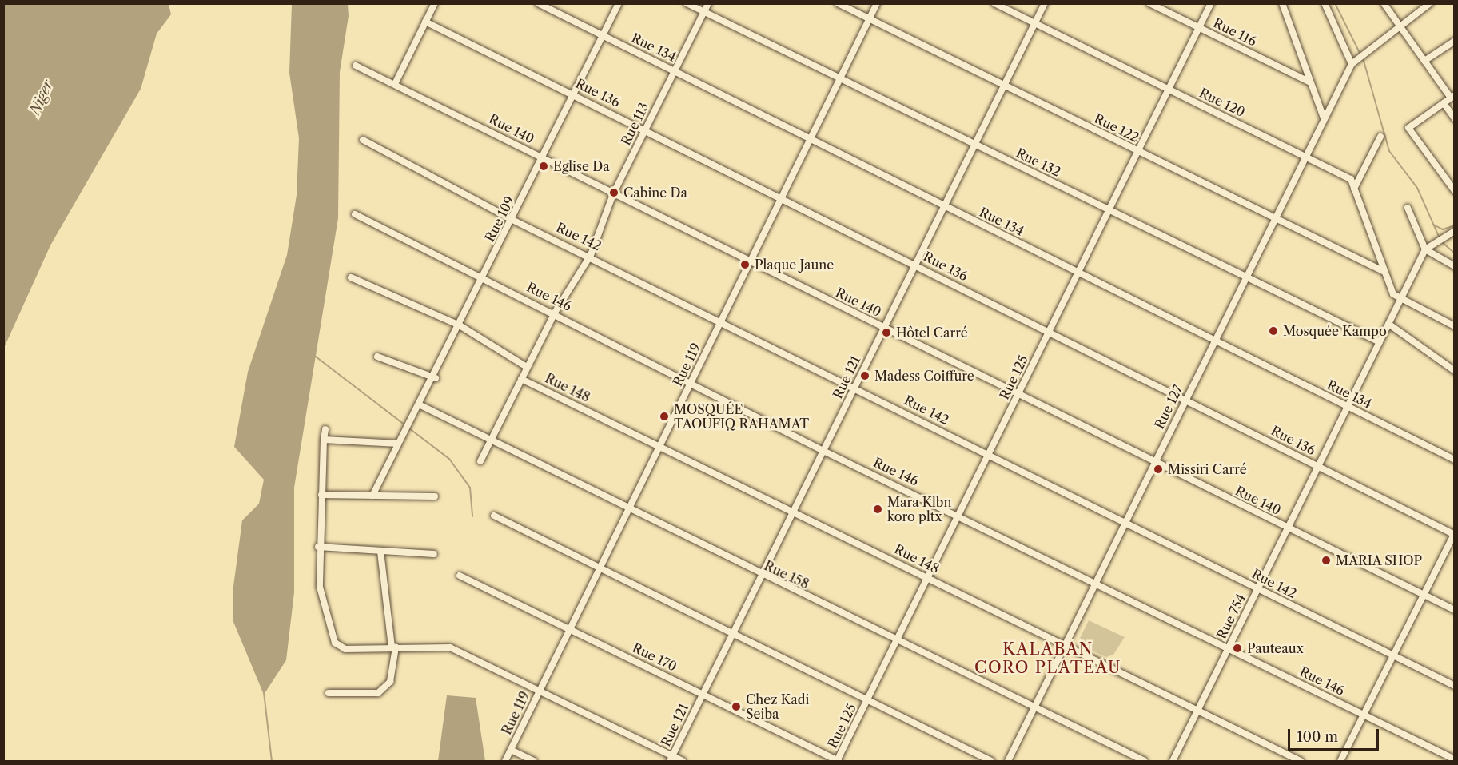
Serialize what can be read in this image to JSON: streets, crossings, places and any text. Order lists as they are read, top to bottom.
{
  "streets": {
    "street": [
      "Rue 116",
      "Rue 134",
      "Rue 136",
      "Rue 120",
      "Rue 113",
      "Rue 122",
      "Rue 140",
      "Rue 132",
      "Rue 109",
      "Rue 142",
      "Rue 146",
      "Rue 119",
      "Rue 121",
      "Rue 125",
      "Rue 148",
      "Rue 127",
      "Rue 158",
      "Rue 754",
      "Rue 170"
    ]
  },
  "crossings": [
    ["Rue 116", "Rue 125"],
    ["Rue 134", "Rue 113"],
    ["Rue 134", "Rue 109"],
    ["Rue 134", "Rue 119"],
    ["Rue 134", "Rue 121"],
    ["Rue 134", "Rue 125"],
    ["Rue 134", "Rue 127"],
    ["Rue 134", "Rue 754"],
    ["Rue 136", "Rue 113"],
    ["Rue 136", "Rue 109"],
    ["Rue 136", "Rue 119"],
    ["Rue 136", "Rue 121"],
    ["Rue 136", "Rue 125"],
    ["Rue 136", "Rue 127"],
    ["Rue 136", "Rue 754"],
    ["Rue 120", "Rue 122"],
    ["Rue 120", "Rue 121"],
    ["Rue 120", "Rue 125"],
    ["Rue 120", "Rue 127"],
    ["Rue 120", "Rue 754"],
    ["Rue 113", "Rue 140"],
    ["Rue 113", "Rue 132"],
    ["Rue 113", "Rue 142"],
    ["Rue 113", "Rue 146"],
    ["Rue 113", "Rue 148"],
    ["Rue 113", "Rue 158"],
    ["Rue 122", "Rue 119"],
    ["Rue 122", "Rue 121"],
    ["Rue 122", "Rue 125"],
    ["Rue 122", "Rue 127"],
    ["Rue 140", "Rue 109"],
    ["Rue 140", "Rue 119"],
    ["Rue 140", "Rue 121"],
    ["Rue 140", "Rue 125"],
    ["Rue 140", "Rue 127"],
    ["Rue 140", "Rue 754"],
    ["Rue 132", "Rue 119"],
    ["Rue 132", "Rue 121"],
    ["Rue 132", "Rue 125"],
    ["Rue 132", "Rue 127"],
    ["Rue 132", "Rue 754"],
    ["Rue 109", "Rue 142"],
    ["Rue 109", "Rue 146"],
    ["Rue 109", "Rue 158"],
    ["Rue 142", "Rue 119"],
    ["Rue 142", "Rue 121"],
    ["Rue 142", "Rue 125"],
    ["Rue 142", "Rue 127"],
    ["Rue 142", "Rue 754"],
    ["Rue 146", "Rue 119"],
    ["Rue 146", "Rue 121"],
    ["Rue 146", "Rue 125"],
    ["Rue 146", "Rue 127"],
    ["Rue 146", "Rue 754"],
    ["Rue 119", "Rue 148"],
    ["Rue 119", "Rue 158"],
    ["Rue 119", "Rue 170"],
    ["Rue 121", "Rue 148"],
    ["Rue 121", "Rue 158"],
    ["Rue 121", "Rue 170"],
    ["Rue 125", "Rue 148"],
    ["Rue 125", "Rue 158"],
    ["Rue 125", "Rue 170"],
    ["Rue 148", "Rue 127"],
    ["Rue 148", "Rue 754"],
    ["Rue 127", "Rue 158"]
  ],
  "districts": ["KALABAN CORO PLATEAU"],
  "water": ["Niger"],
  "places": [
    "Eglise Da",
    "Cabine Da",
    "Plaque Jaune",
    "Mosquée Kampo",
    "Hôtel Carré",
    "Madess Coiffure",
    "MOSQUÉE TAOUFIQ RAHAMAT",
    "Missiri Carré",
    "Mara Klbn koro pltx",
    "MARIA SHOP",
    "Pauteaux",
    "Chez Kadi Seiba"
  ],
  "scale_bar": "100 m"
}
